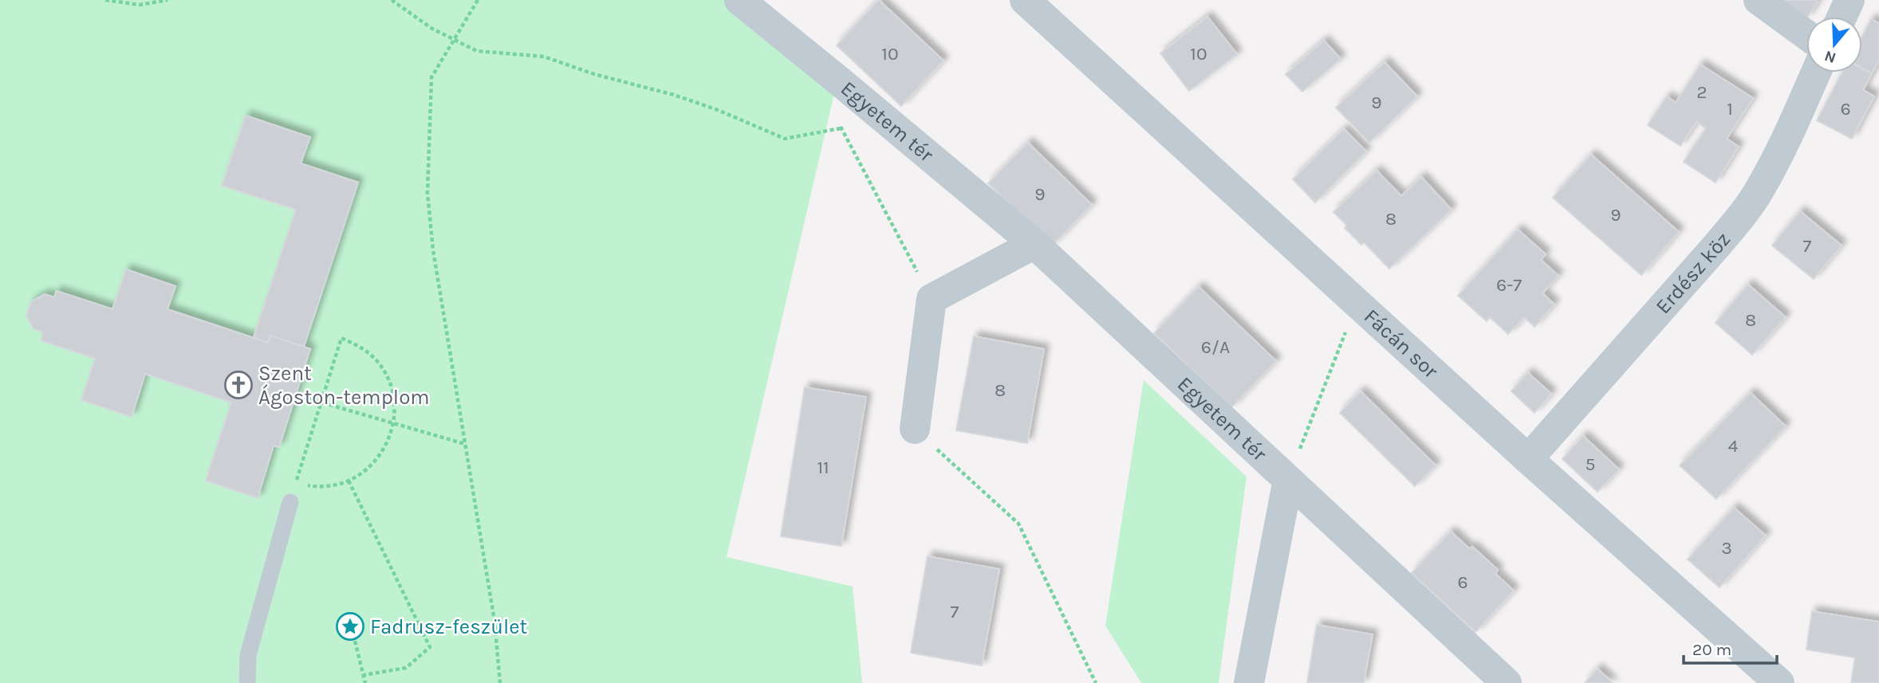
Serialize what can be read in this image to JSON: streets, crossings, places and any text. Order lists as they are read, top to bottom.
{
  "streets": {
    "street": ["Egyetem tér", "Erdész köz", "Fácán sor"]
  },
  "crossings": [
    ["Erdész köz", "Fácán sor"]
  ],
  "places": {
    "church": ["Szent Ágoston-templom"],
    "place": ["Fadrusz-feszület"]
  },
  "house_numbers": [
    "10",
    "10",
    "2",
    "9",
    "1",
    "6",
    "9",
    "9",
    "8",
    "7",
    "6-7",
    "8",
    "6/A",
    "8",
    "4",
    "5",
    "11",
    "3",
    "6",
    "7"
  ],
  "scale_bar": "20 m",
  "north": "bottom"
}
